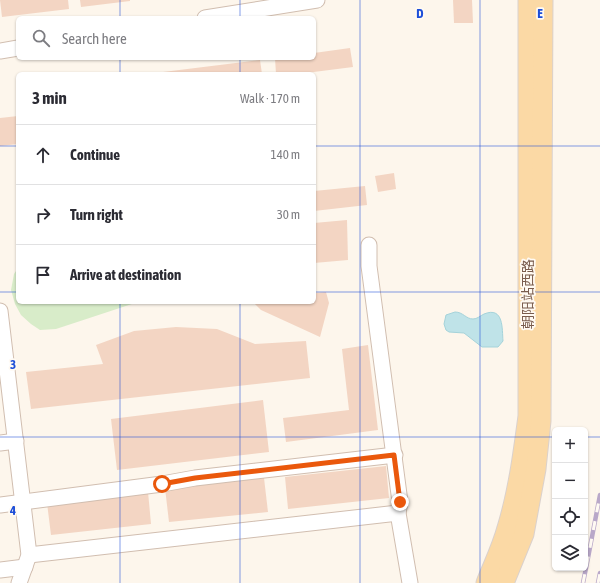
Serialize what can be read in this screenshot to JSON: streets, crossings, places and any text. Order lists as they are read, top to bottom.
{
  "streets": {
    "main road": ["朝阳站西路"]
  },
  "page": {
    "search": "Search here",
    "heading": ["3 min", "Walk · 170 m"],
    "list": [
      ["Continue", "140 m"],
      ["Turn right", "30 m"],
      "Arrive at destination"
    ],
    "map_buttons": ["+", "−"]
  },
  "grid": {
    "columns": ["D", "E"],
    "rows": ["3", "4"]
  }
}
